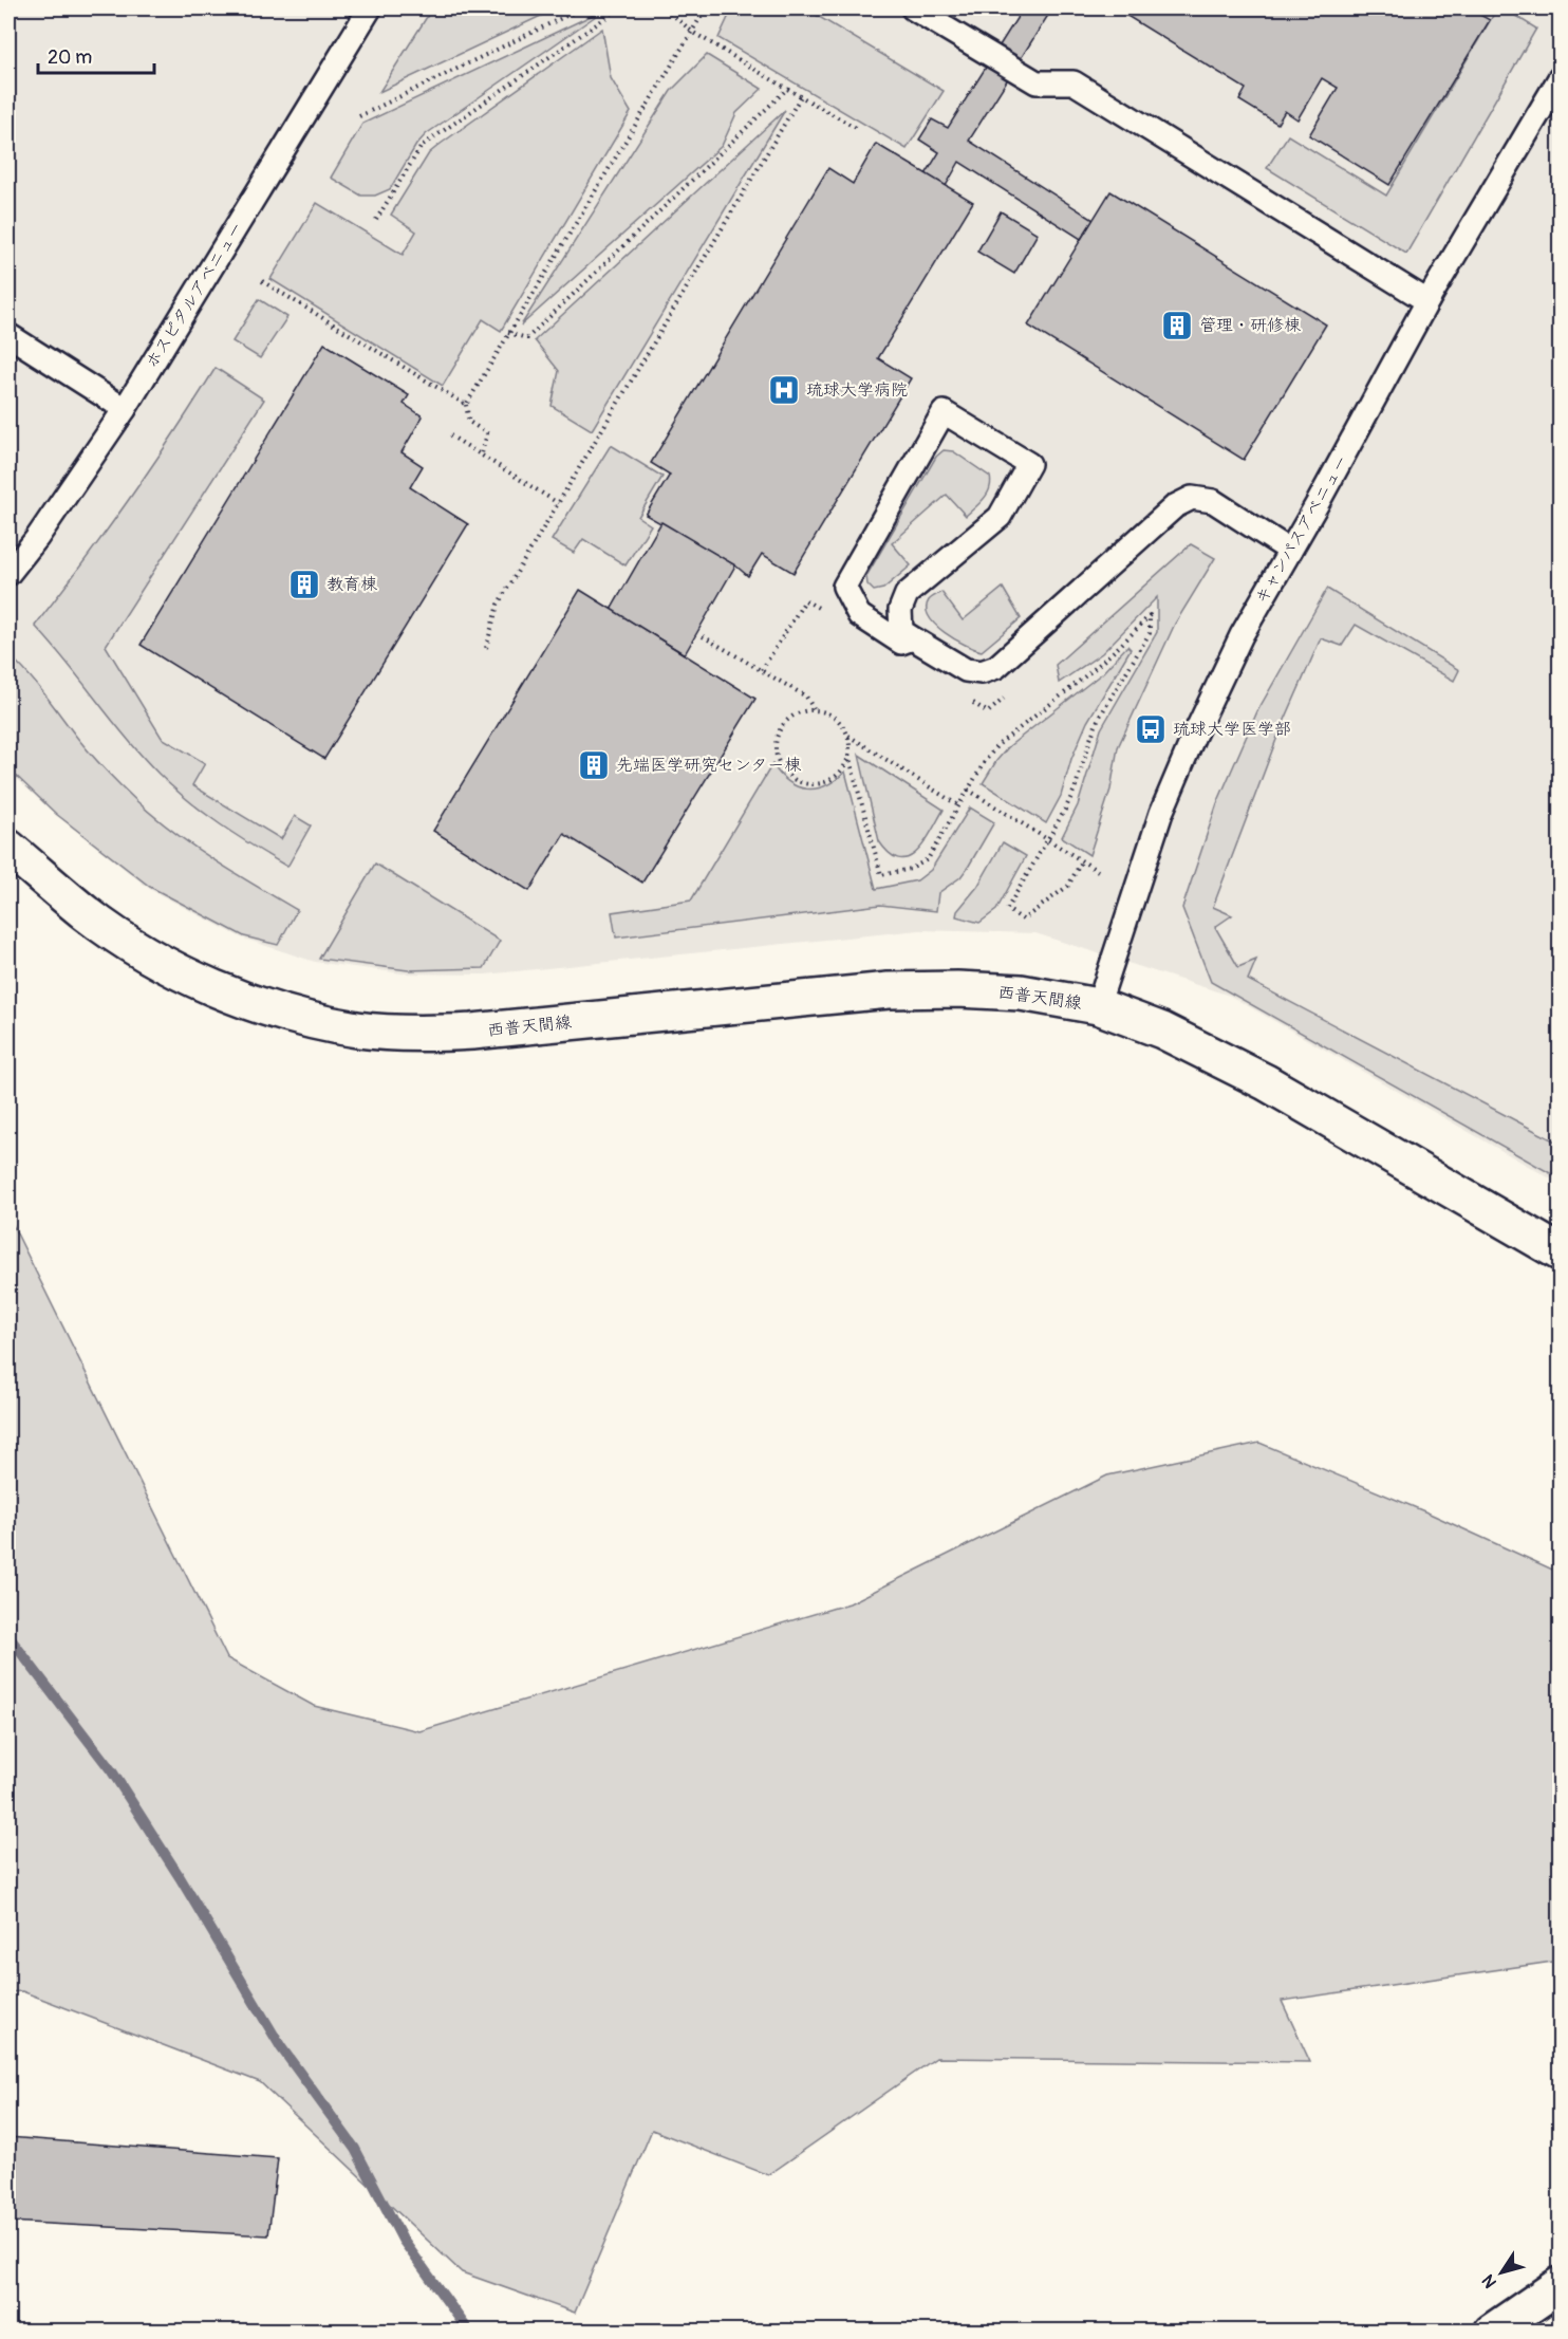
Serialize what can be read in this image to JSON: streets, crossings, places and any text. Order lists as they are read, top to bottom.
{
  "streets": {
    "street": ["西普天間線"],
    "lane": ["ホスピタルアベニュー", "キャンパスアベニュー"]
  },
  "crossings": [
    ["キャンパスアベニュー", "西普天間線"]
  ],
  "places": {
    "building": ["管理・研修棟", "教育棟", "先端医学研究センター棟"],
    "hospital": ["琉球大学病院"],
    "bus stop": ["琉球大学医学部"]
  },
  "scale_bar": "20 m",
  "north": "bottom left"
}
